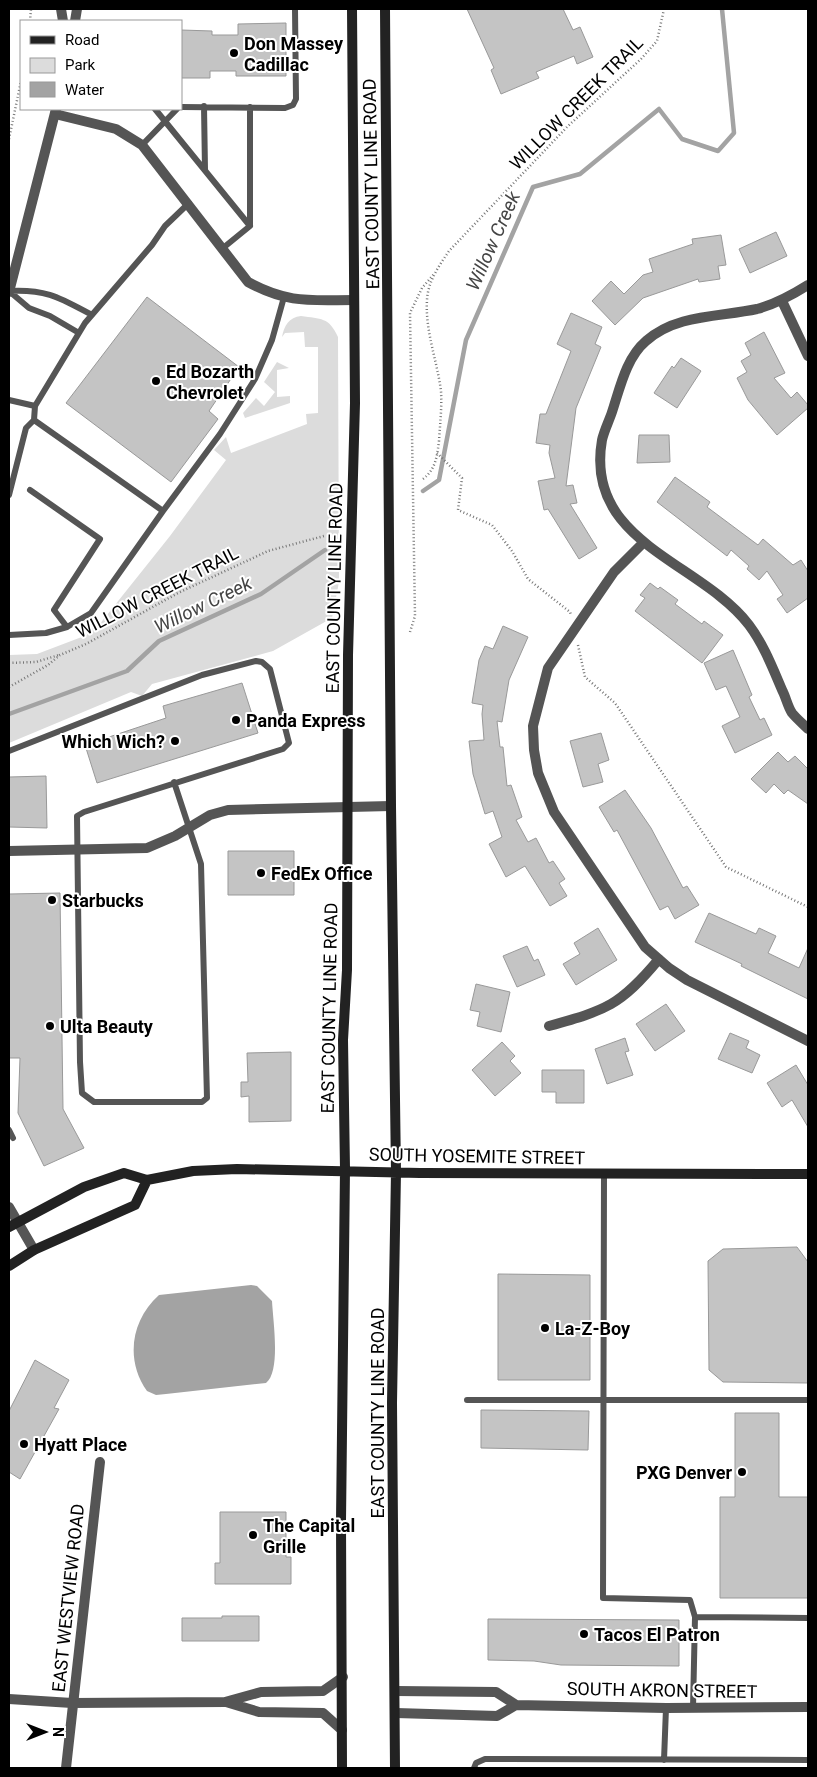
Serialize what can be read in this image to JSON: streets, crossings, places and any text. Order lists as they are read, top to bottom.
{
  "streets": {
    "main road": ["EAST COUNTY LINE ROAD", "SOUTH YOSEMITE STREET"],
    "street": ["EAST WESTVIEW ROAD", "SOUTH AKRON STREET"],
    "path": ["WILLOW CREEK TRAIL"]
  },
  "crossings": [
    ["EAST COUNTY LINE ROAD", "SOUTH YOSEMITE STREET"],
    ["EAST COUNTY LINE ROAD", "SOUTH AKRON STREET"]
  ],
  "water": ["Willow Creek"],
  "places": [
    "Don Massey Cadillac",
    "Ed Bozarth Chevrolet",
    "Panda Express",
    "Which Wich?",
    "FedEx Office",
    "Starbucks",
    "Ulta Beauty",
    "La-Z-Boy",
    "Hyatt Place",
    "PXG Denver",
    "The Capital Grille",
    "Tacos El Patron"
  ],
  "legend": ["Road", "Park", "Water"],
  "north": "right"
}
